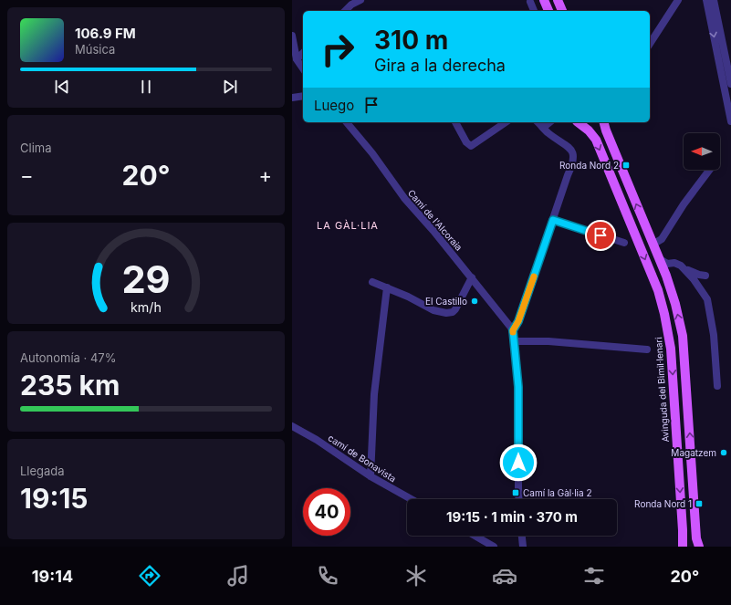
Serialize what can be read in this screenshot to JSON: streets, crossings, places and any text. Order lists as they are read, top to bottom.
{
  "streets": {
    "main road": ["Avinguda del Bimil·lenari"],
    "street": ["Camí de l'Alcoraia", "camí de Bonavista"]
  },
  "districts": ["LA GÀL·LIA"],
  "places": {
    "transit": ["Ronda Nord 2", "Camí la Gàl·lia 2", "Ronda Nord 1"],
    "other": ["El Castillo", "Magatzem"]
  },
  "north": "left",
  "page": {
    "turn": ["310 m", "Gira a la derecha"],
    "song": ["106.9 FM", "Música"],
    "then": "Luego",
    "tile": [
      "Clima",
      ["Autonomía · 47%", "235 km"],
      ["Llegada", "19:15"]
    ],
    "heat": ["−", "20°", "+"],
    "limit": "40",
    "trip": "19:15 · 1 min · 370 m",
    "tabs": ["19:14", "20°"],
    "gauge": ["29", "km/h"]
  }
}
